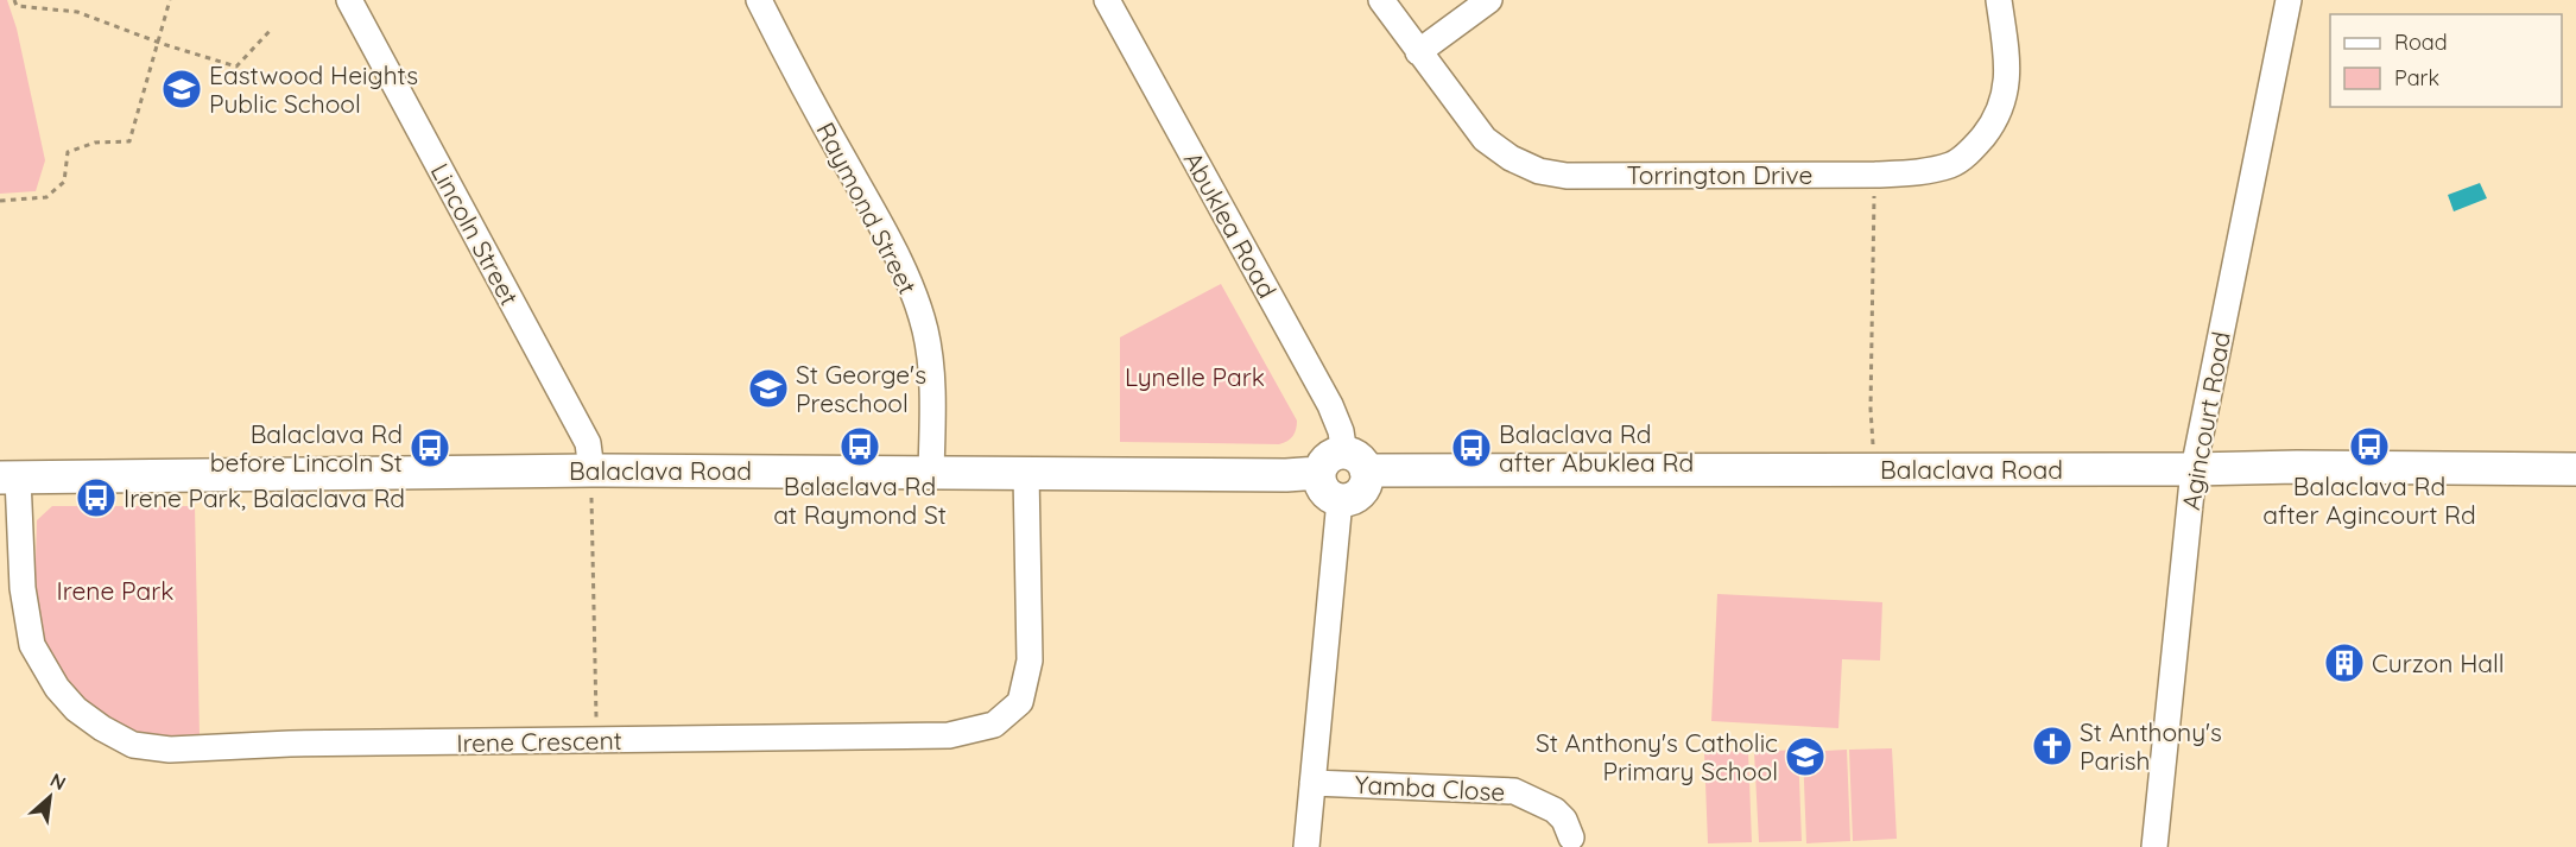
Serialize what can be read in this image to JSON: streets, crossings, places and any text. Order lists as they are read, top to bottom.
{
  "streets": {
    "main road": ["Balaclava Road"],
    "street": [
      "Torrington Drive",
      "Raymond Street",
      "Abuklea Road",
      "Lincoln Street",
      "Agincourt Road",
      "Irene Crescent",
      "Yamba Close"
    ]
  },
  "crossings": [
    ["Raymond Street", "Balaclava Road"],
    ["Abuklea Road", "Balaclava Road"],
    ["Lincoln Street", "Balaclava Road"],
    ["Agincourt Road", "Balaclava Road"],
    ["Balaclava Road", "Irene Crescent"]
  ],
  "parks": ["Lynelle Park", "Irene Park"],
  "places": {
    "school or university": ["Eastwood Heights Public School", "St George's Preschool", "St Anthony's Catholic Primary School"],
    "bus stop": [
      "Balaclava Rd at Raymond St",
      "Balaclava Rd after Agincourt Rd",
      "Balaclava Rd before Lincoln St",
      "Balaclava Rd after Abuklea Rd",
      "Irene Park, Balaclava Rd"
    ],
    "building": ["Curzon Hall"],
    "church": ["St Anthony's Parish"]
  },
  "legend": ["Road", "Park"],
  "north": "top right"
}
